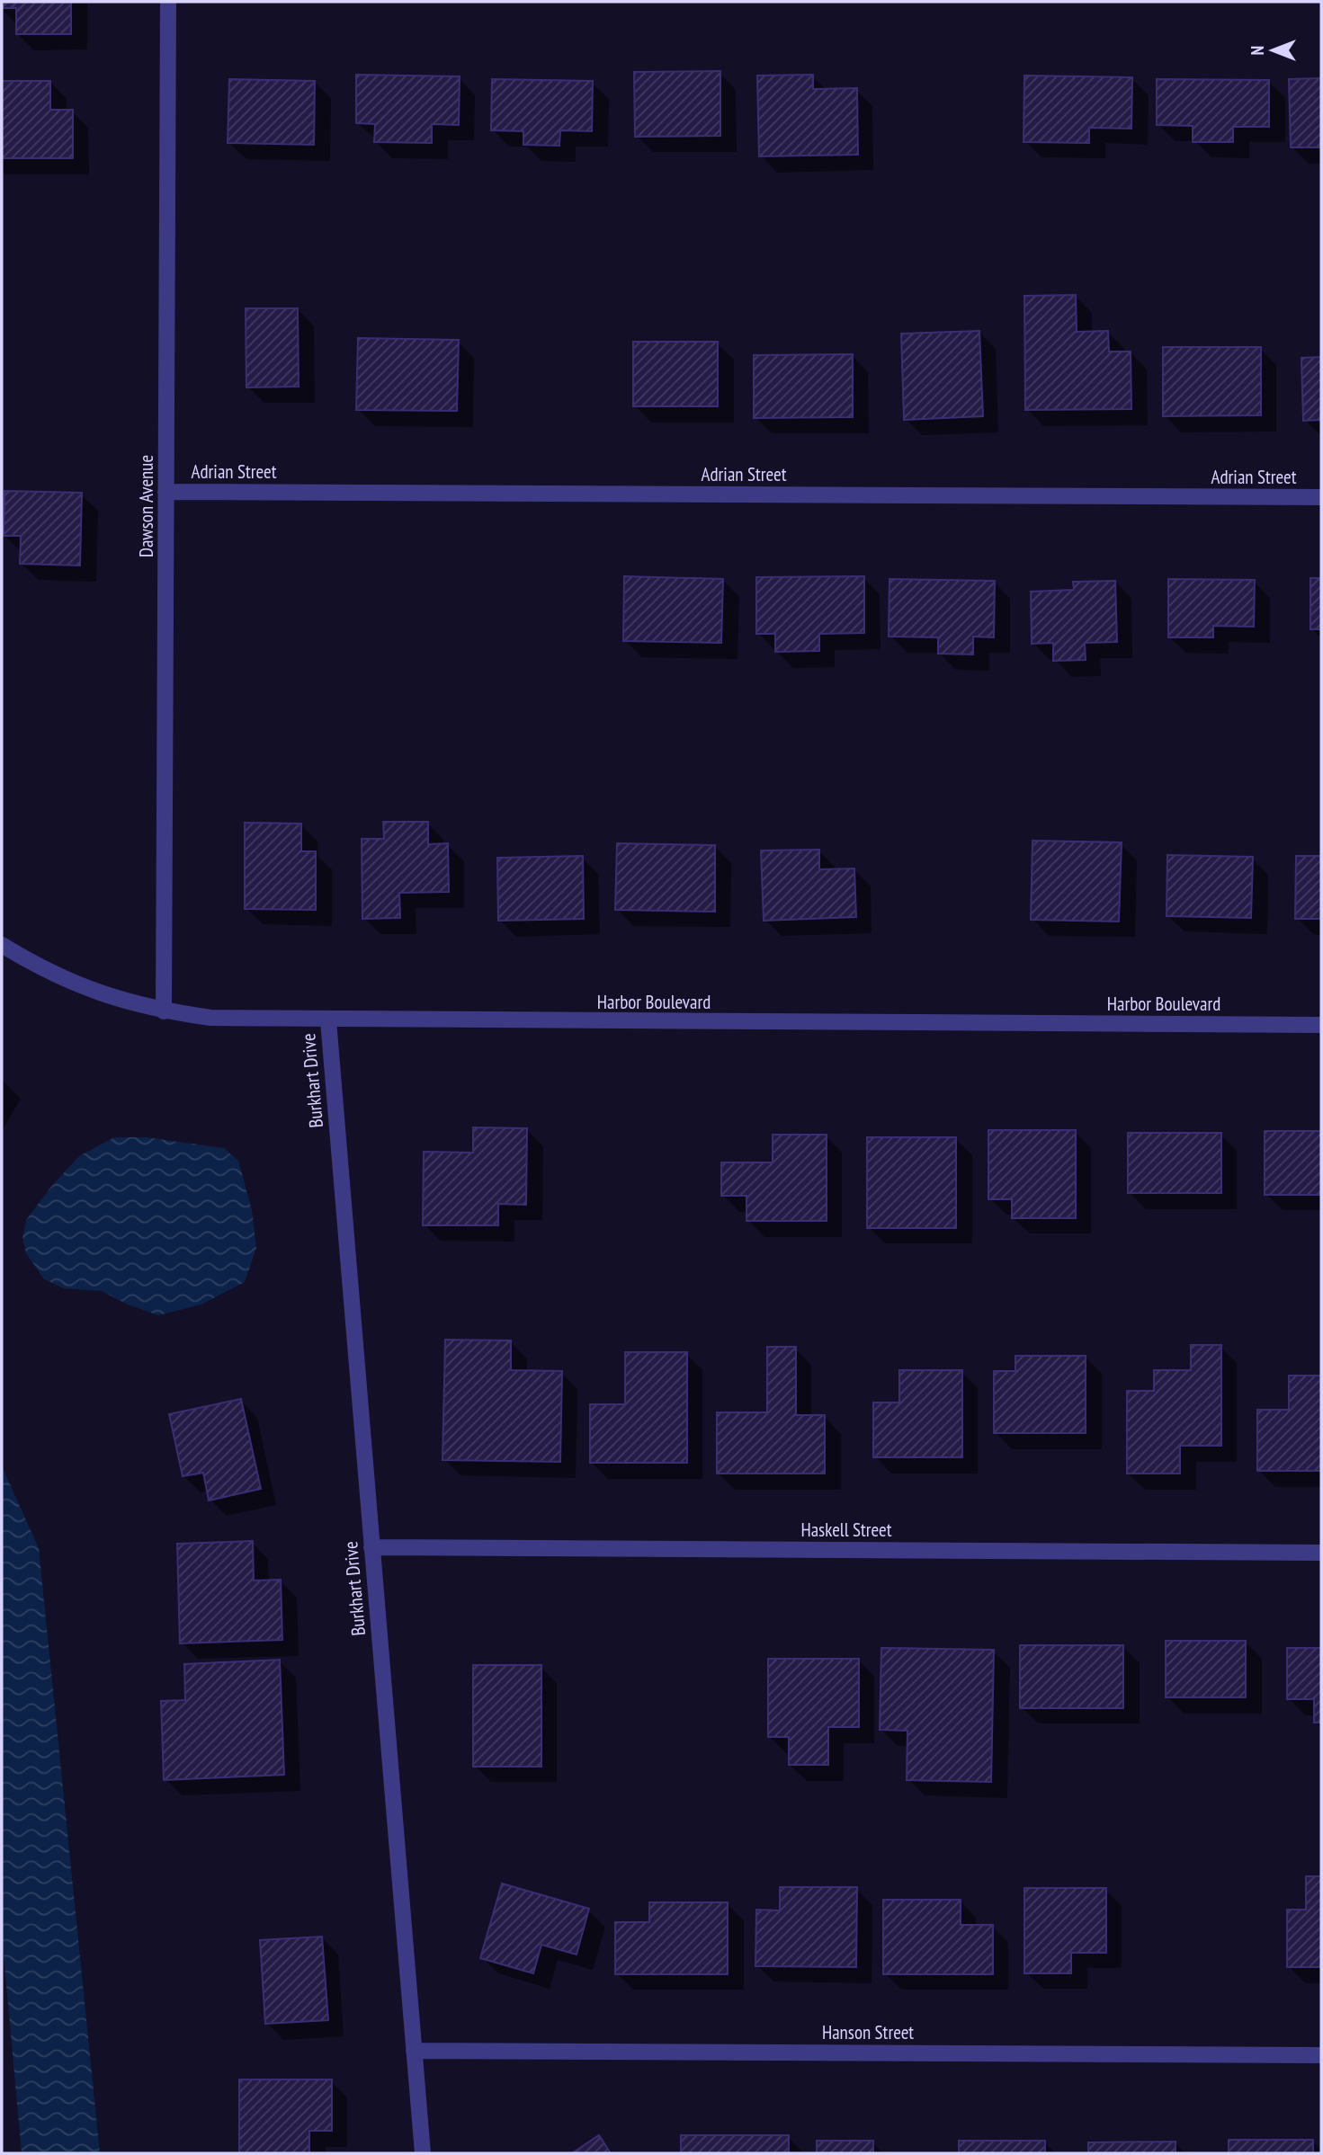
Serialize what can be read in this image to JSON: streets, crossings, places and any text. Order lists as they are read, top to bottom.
{
  "streets": {
    "street": [
      "Adrian Street",
      "Dawson Avenue",
      "Harbor Boulevard",
      "Burkhart Drive",
      "Haskell Street",
      "Hanson Street"
    ]
  },
  "crossings": [
    ["Adrian Street", "Dawson Avenue"],
    ["Dawson Avenue", "Harbor Boulevard"],
    ["Harbor Boulevard", "Burkhart Drive"],
    ["Burkhart Drive", "Haskell Street"],
    ["Burkhart Drive", "Hanson Street"]
  ],
  "north": "left"
}
